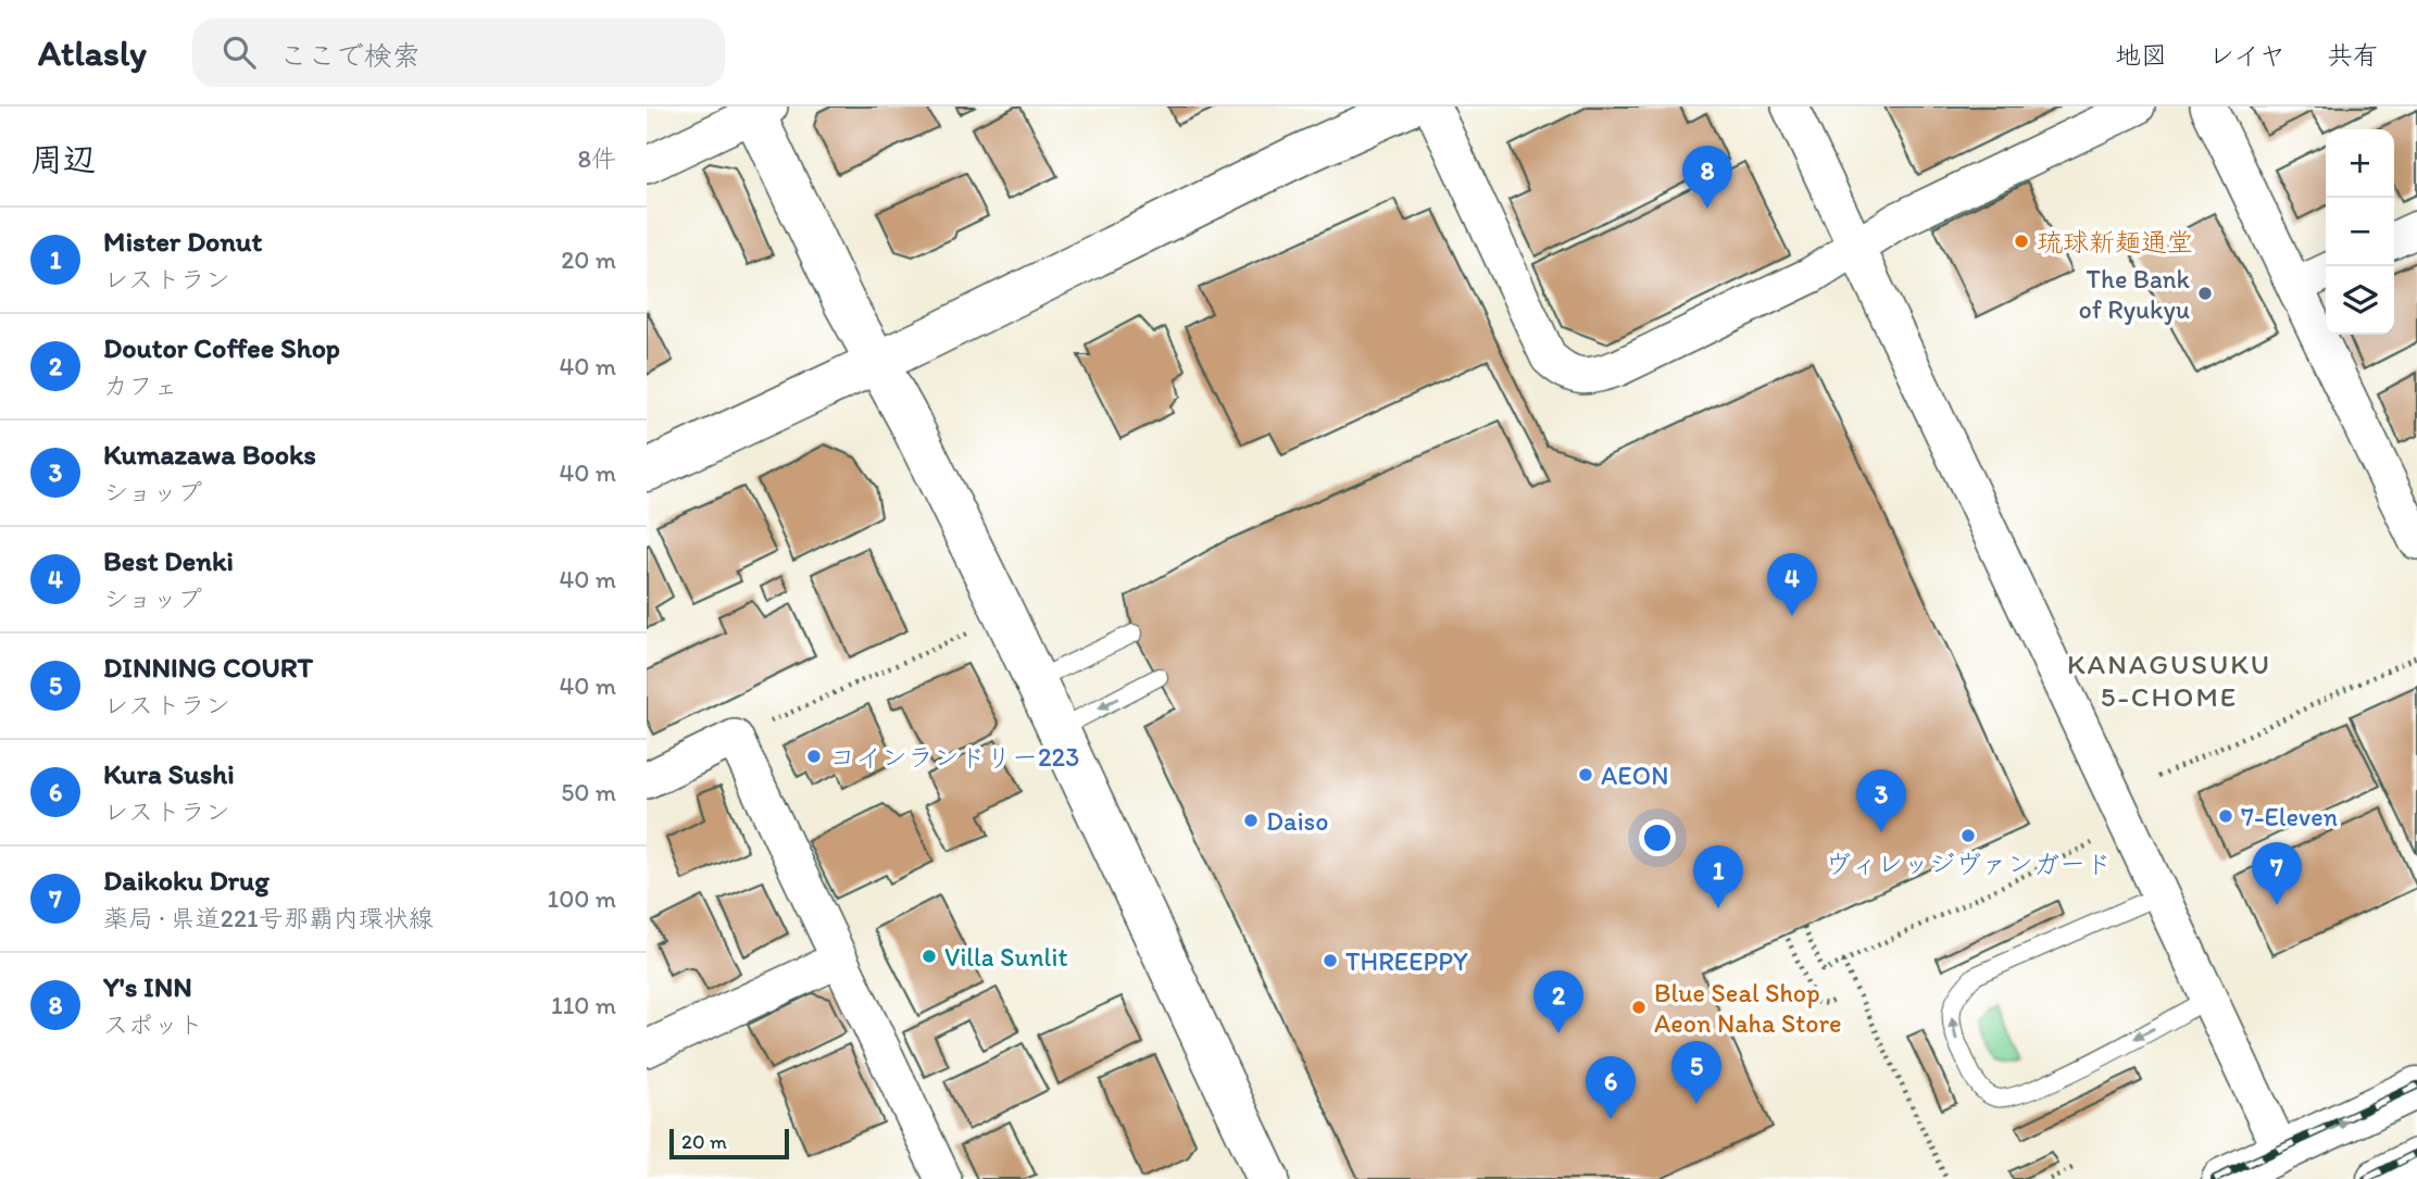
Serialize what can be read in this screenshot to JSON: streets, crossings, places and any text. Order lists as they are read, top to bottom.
{
  "districts": ["KANAGUSUKU 5-CHOME"],
  "places": [
    "琉球新麺通堂",
    "The Bank of Ryukyu",
    "コインランドリー223",
    "AEON",
    "7-Eleven",
    "Daiso",
    "ヴィレッジヴァンガード",
    "Villa Sunlit",
    "THREEPPY",
    "Blue Seal Shop Aeon Naha Store"
  ],
  "scale_bar": "20 m",
  "page": {
    "header": "Atlasly",
    "search": "ここで検索",
    "nav": ["地図", "レイヤ", "共有"],
    "heading": ["周辺", "8件"],
    "map_buttons": ["+", "−"],
    "pins": [
      "8",
      "4",
      "3",
      "7",
      "1",
      "2",
      "5",
      "6"
    ],
    "list": [
      {
        "mark": "1",
        "name": "Mister Donut",
        "note": "レストラン",
        "value": "20 m"
      },
      {
        "mark": "2",
        "name": "Doutor Coffee Shop",
        "note": "カフェ",
        "value": "40 m"
      },
      {
        "mark": "3",
        "name": "Kumazawa Books",
        "note": "ショップ",
        "value": "40 m"
      },
      {
        "mark": "4",
        "name": "Best Denki",
        "note": "ショップ",
        "value": "40 m"
      },
      {
        "mark": "5",
        "name": "DINNING COURT",
        "note": "レストラン",
        "value": "40 m"
      },
      {
        "mark": "6",
        "name": "Kura Sushi",
        "note": "レストラン",
        "value": "50 m"
      },
      {
        "mark": "7",
        "name": "Daikoku Drug",
        "note": "薬局 · 県道221号那覇内環状線",
        "value": "100 m"
      },
      {
        "mark": "8",
        "name": "Y's INN",
        "note": "スポット",
        "value": "110 m"
      }
    ],
    "scale": "20 m"
  }
}
